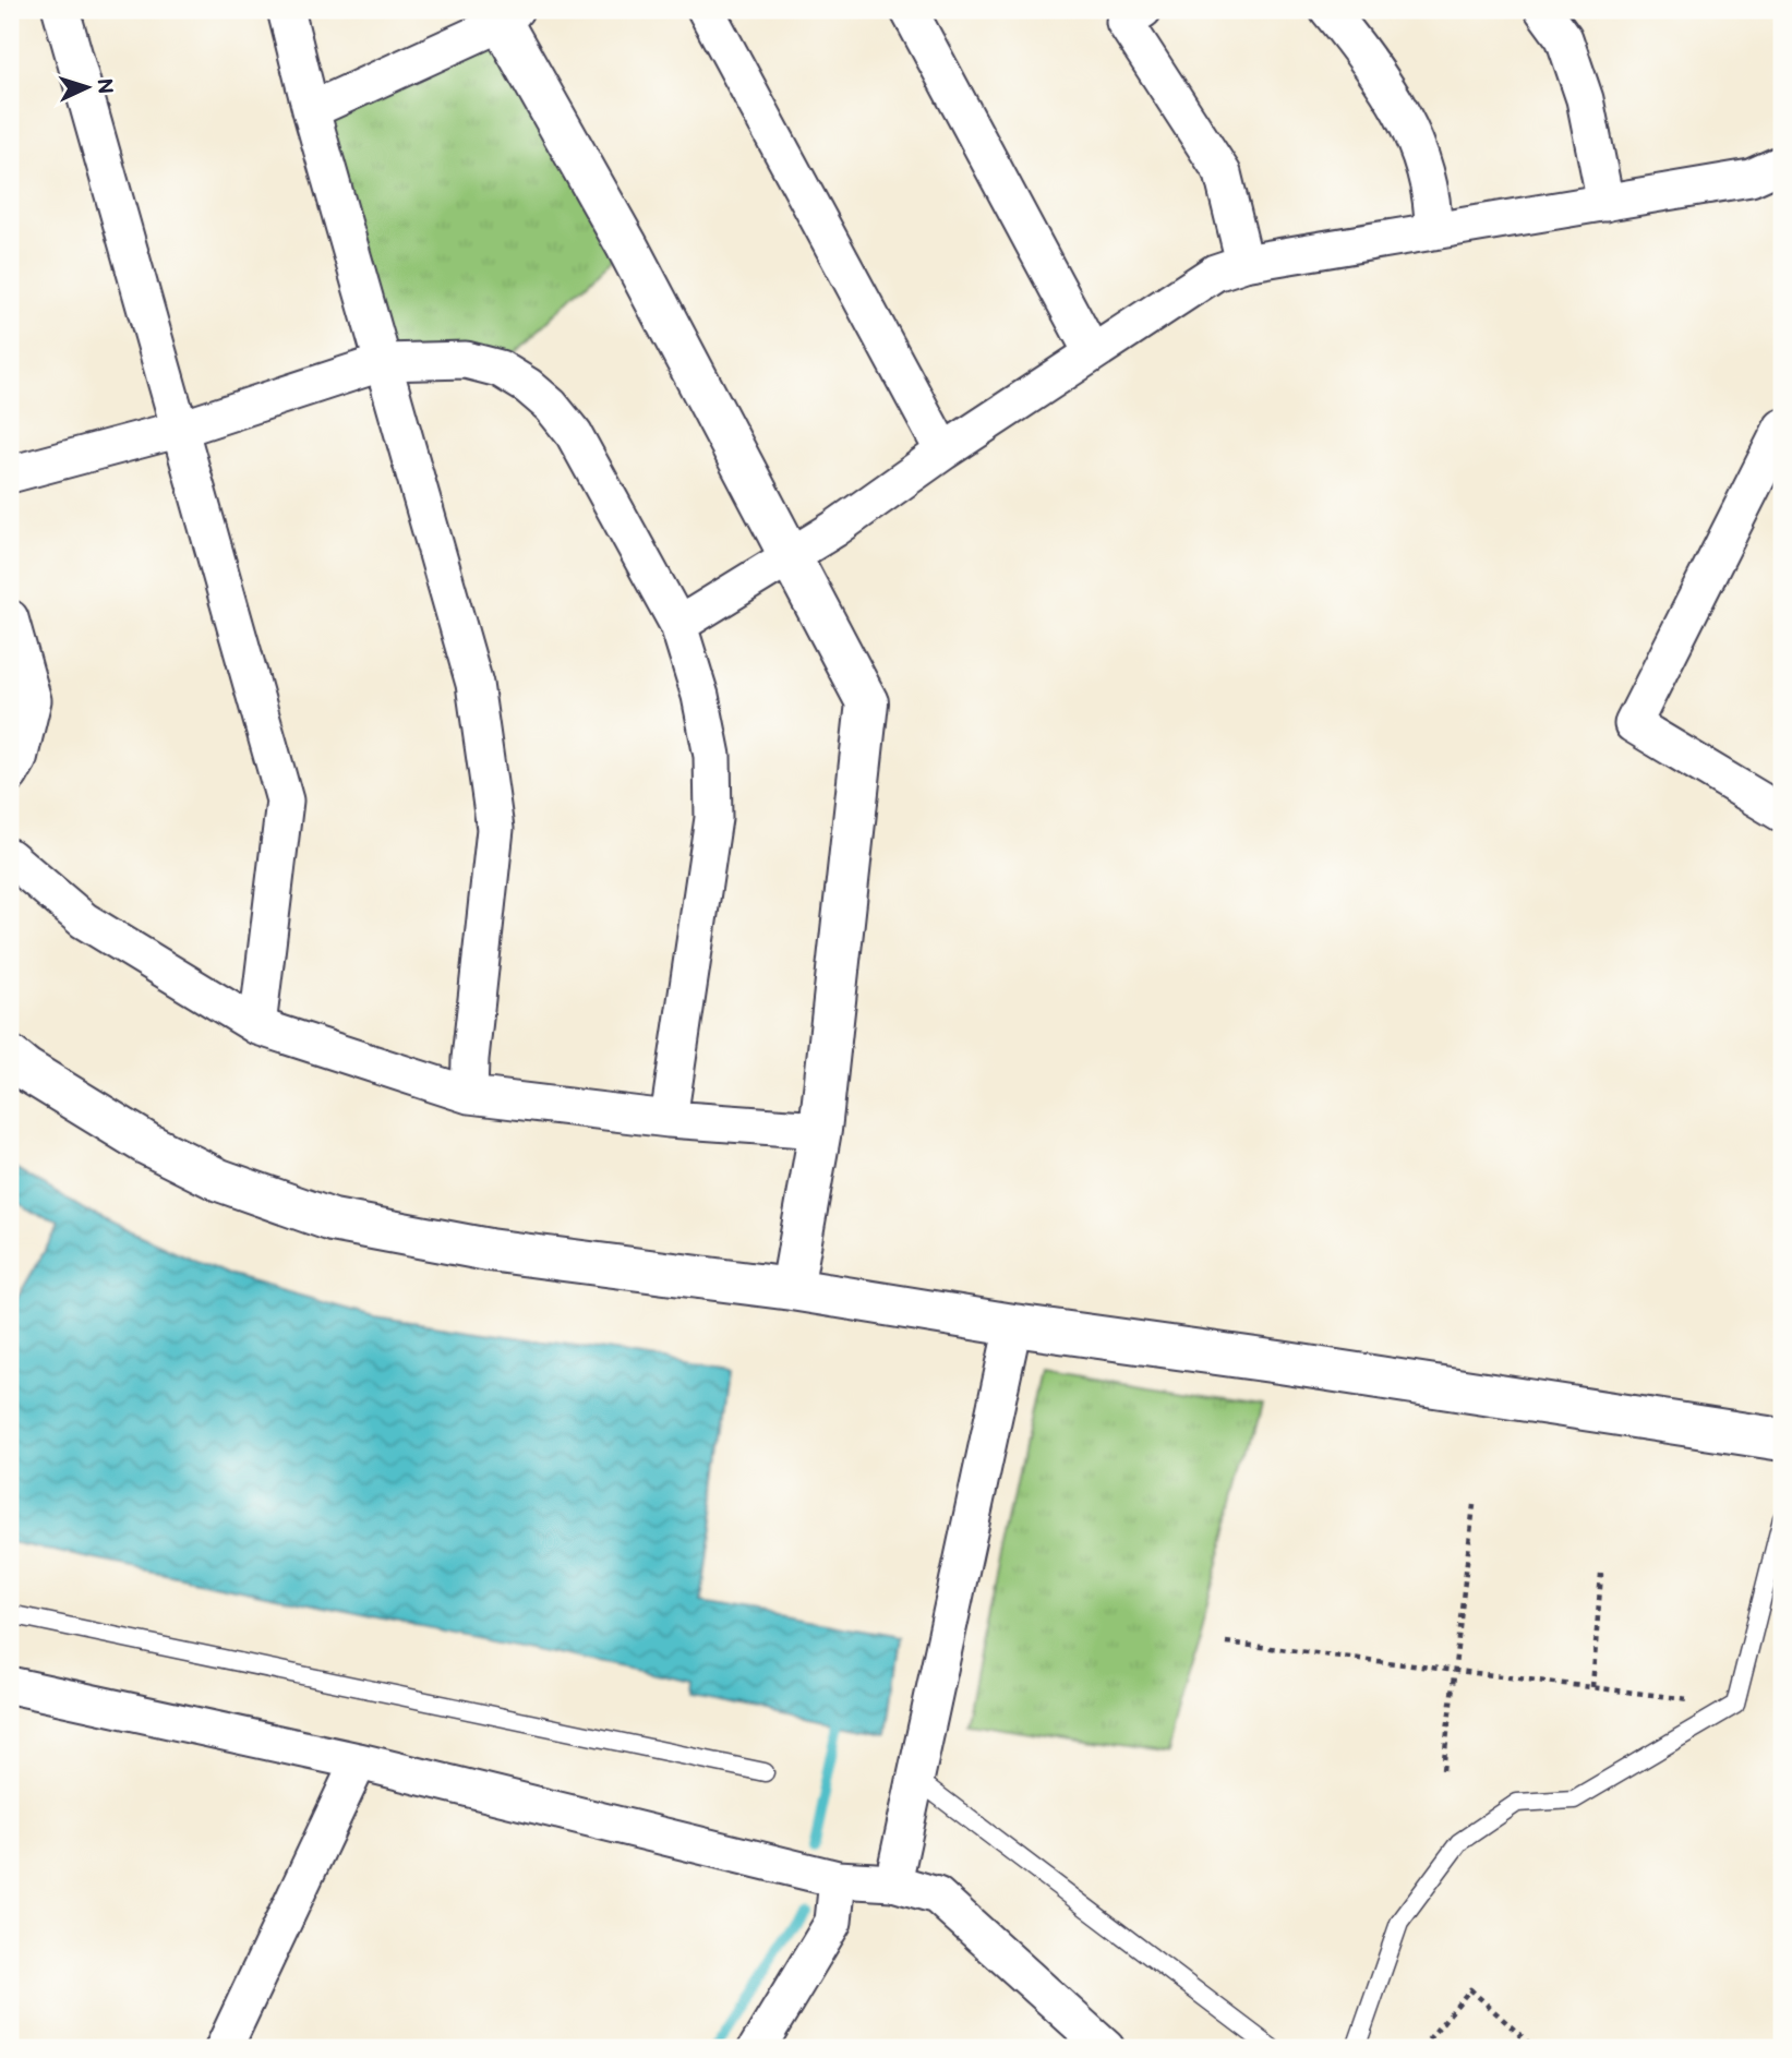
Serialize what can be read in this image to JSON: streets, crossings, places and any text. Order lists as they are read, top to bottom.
{
  "north": "right"
}
